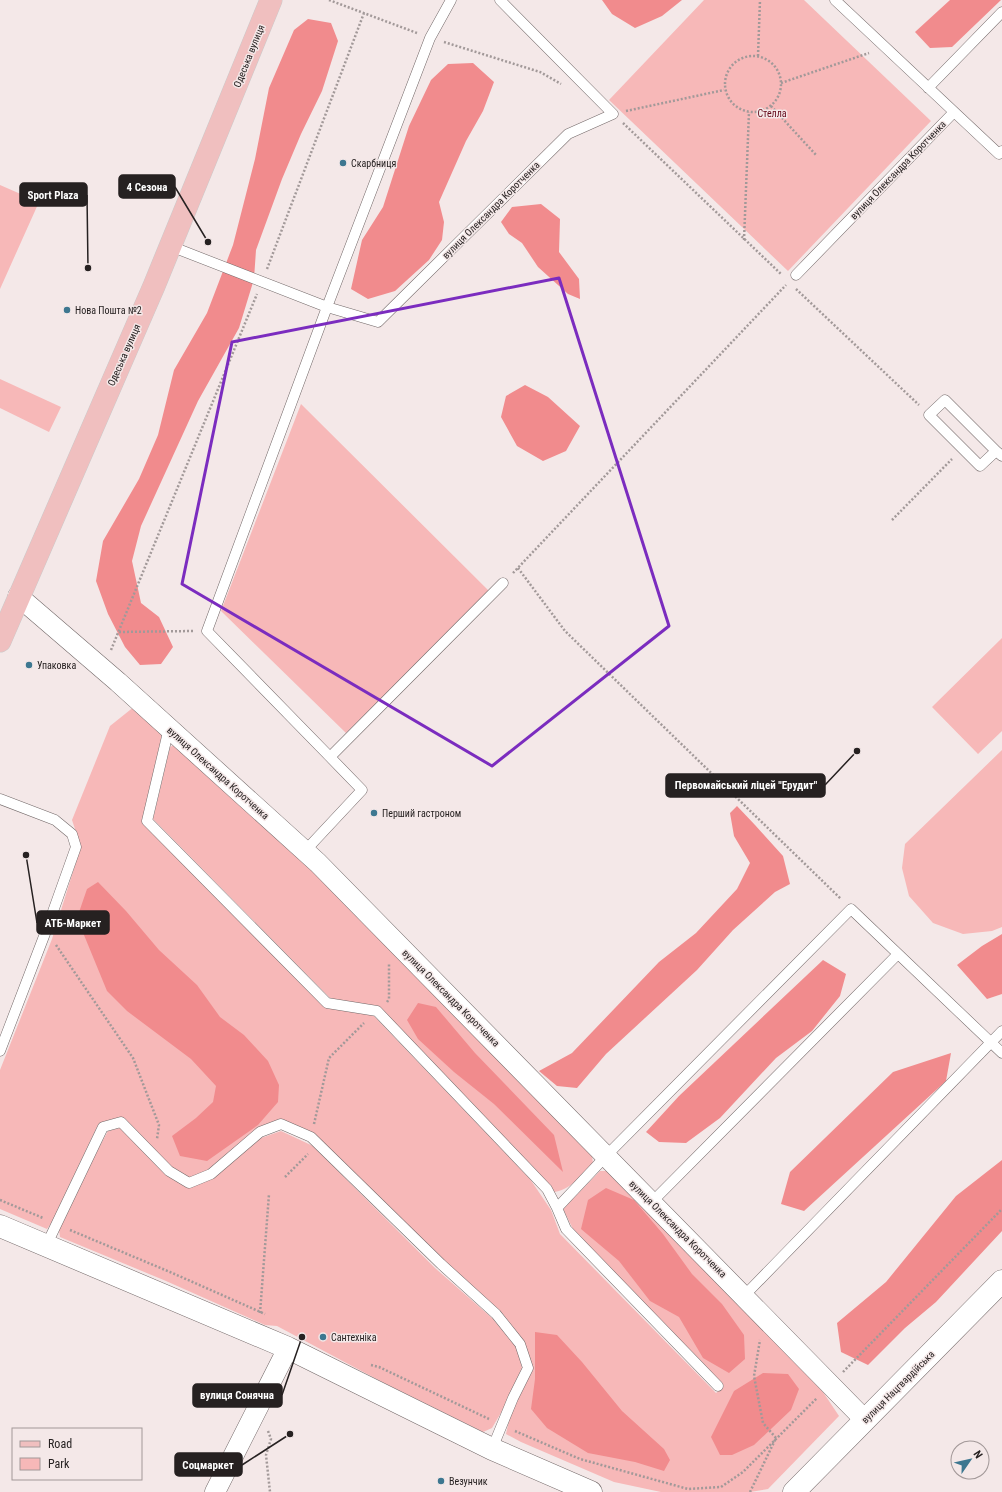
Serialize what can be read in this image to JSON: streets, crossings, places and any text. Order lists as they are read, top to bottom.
{
  "streets": {
    "main road": ["Одеська вулиця"],
    "street": ["вулиця Олександра Коротченка", "вулиця Нацгвардійська"]
  },
  "crossings": [
    ["Одеська вулиця", "вулиця Олександра Коротченка"],
    ["вулиця Олександра Коротченка", "вулиця Нацгвардійська"]
  ],
  "parks": ["Стелла"],
  "places": [
    "Скарбниця",
    "4 Сезона",
    "Sport Plaza",
    "Нова Пошта №2",
    "Упаковка",
    "Первомайський ліцей \"Ерудит\"",
    "Перший гастроном",
    "АТБ-Маркет",
    "вулиця Сонячна",
    "Сантехніка",
    "Соцмаркет",
    "Везунчик"
  ],
  "legend": ["Road", "Park"],
  "north": "top right"
}
